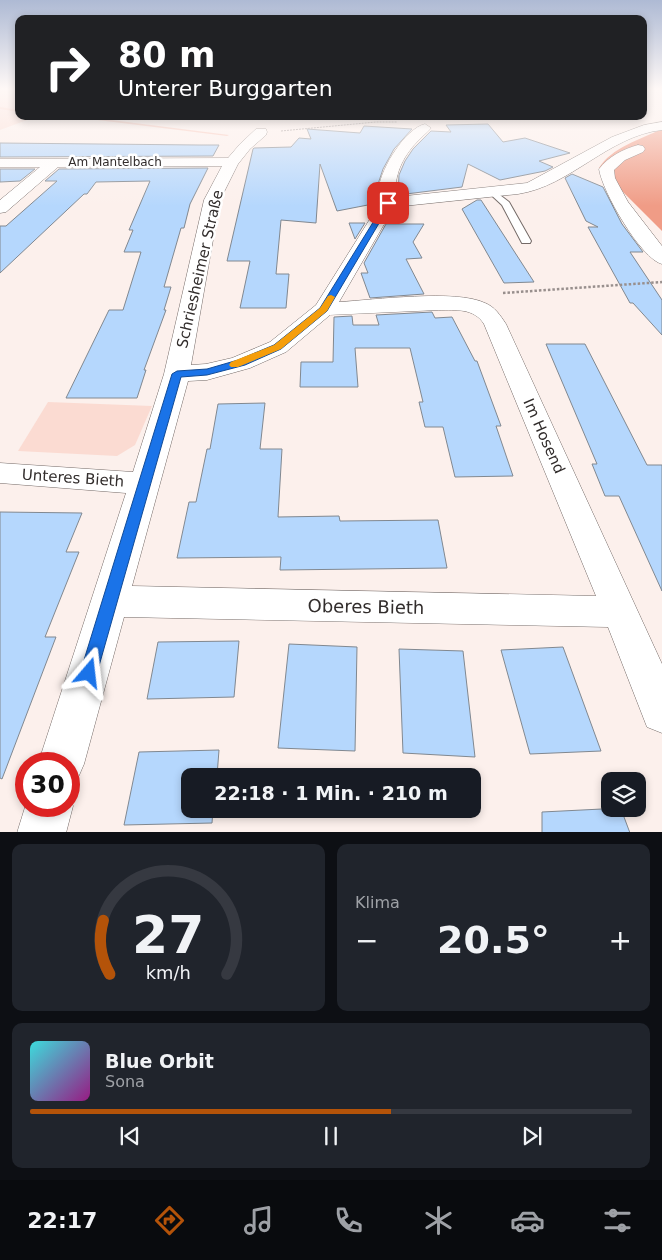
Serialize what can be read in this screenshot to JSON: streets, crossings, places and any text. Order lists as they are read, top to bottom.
{
  "streets": {
    "street": [
      "Am Mantelbach",
      "Schriesheimer Straße",
      "Im Hosend",
      "Unteres Bieth",
      "Oberes Bieth"
    ]
  },
  "crossings": [
    ["Am Mantelbach", "Schriesheimer Straße"],
    ["Schriesheimer Straße", "Unteres Bieth"],
    ["Schriesheimer Straße", "Oberes Bieth"],
    ["Im Hosend", "Oberes Bieth"]
  ],
  "page": {
    "turn": ["80 m", "Unterer Burggarten"],
    "limit": "30",
    "trip": "22:18 · 1 Min. · 210 m",
    "tile": "Klima",
    "heat": ["−", "20.5°", "+"],
    "song": ["Blue Orbit", "Sona"],
    "tabs": "22:17",
    "gauge": ["27", "km/h"]
  }
}
